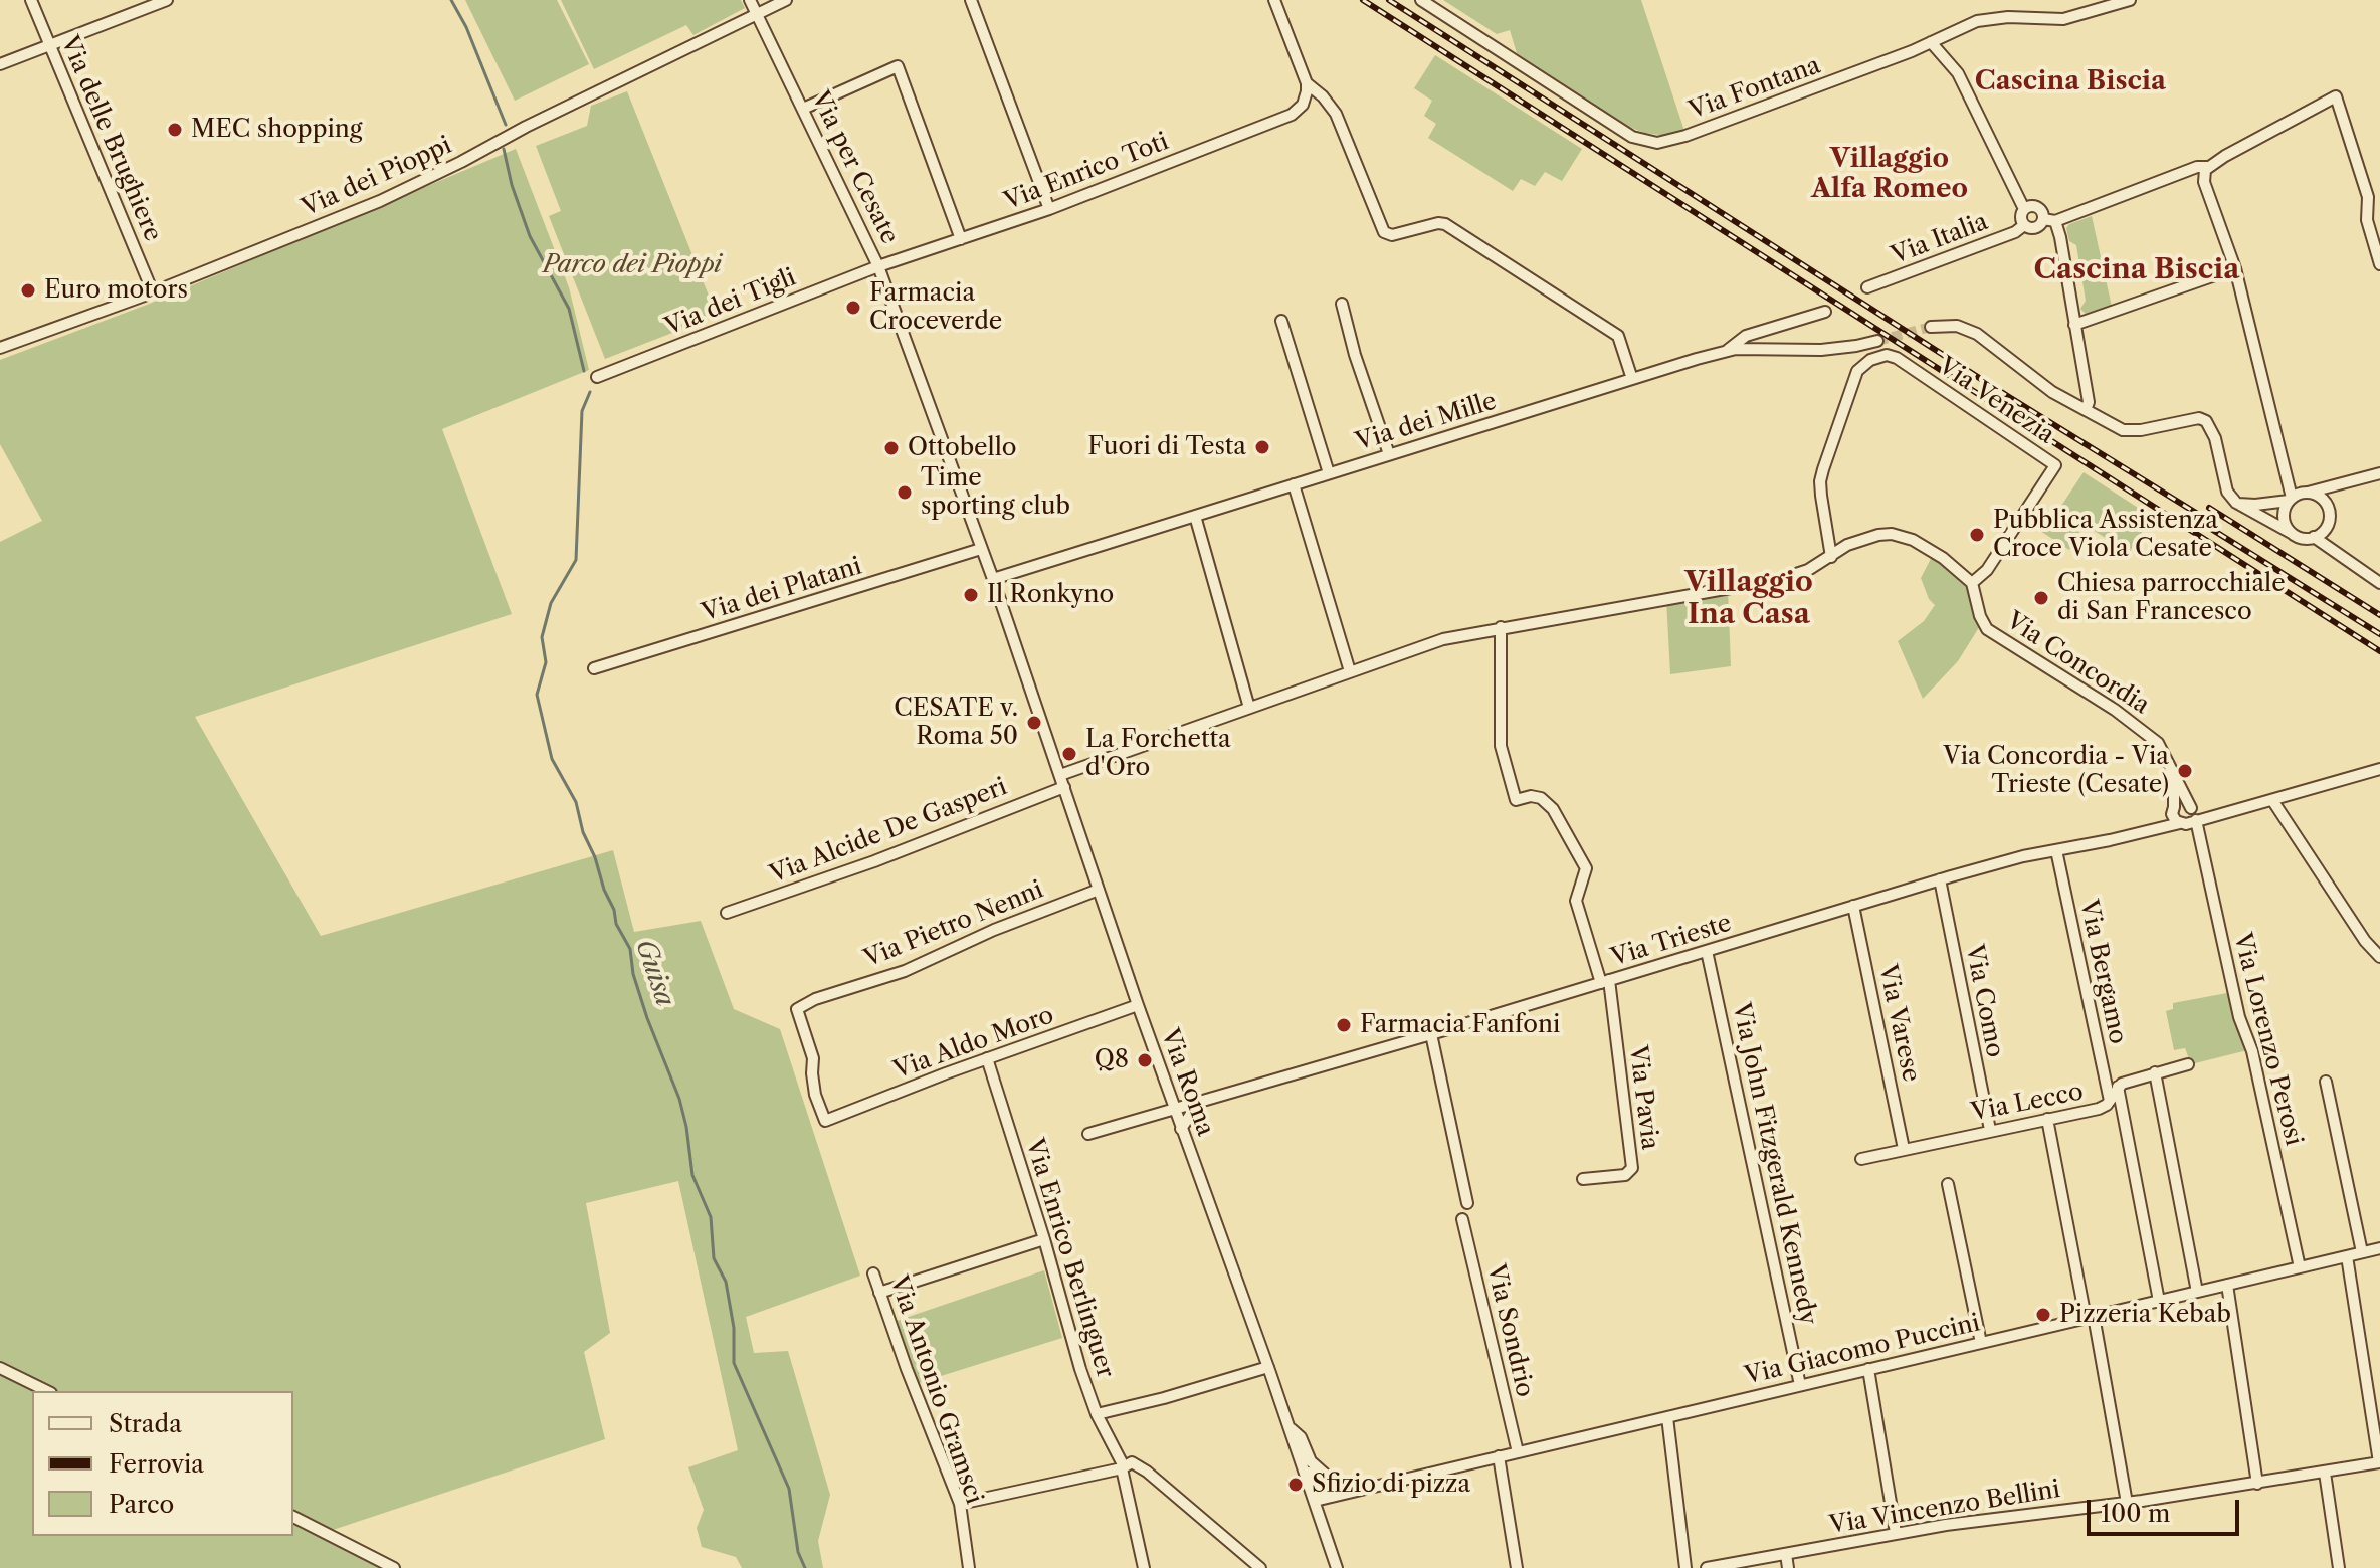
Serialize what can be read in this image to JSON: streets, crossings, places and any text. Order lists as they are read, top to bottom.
{
  "streets": {
    "street": [
      "Via Fontana",
      "Via delle Brughiere",
      "Via per Cesate",
      "Via Enrico Toti",
      "Via dei Pioppi",
      "Via Italia",
      "Via dei Tigli",
      "Via Venezia",
      "Via dei Mille",
      "Via dei Platani",
      "Via Concordia",
      "Via Alcide De Gasperi",
      "Via Pietro Nenni",
      "Via Trieste",
      "Via Bergamo",
      "Via Como",
      "Via Varese",
      "Via Lorenzo Perosi",
      "Via Aldo Moro",
      "Via Roma",
      "Via Pavia",
      "Via Lecco",
      "Via John Fitzgerald Kennedy",
      "Via Enrico Berlinguer",
      "Via Sondrio",
      "Via Giacomo Puccini",
      "Via Antonio Gramsci",
      "Via Vincenzo Bellini"
    ]
  },
  "crossings": [
    ["Via delle Brughiere", "Via dei Pioppi"],
    ["Via per Cesate", "Via Enrico Toti"],
    ["Via per Cesate", "Via dei Pioppi"],
    ["Via per Cesate", "Via dei Tigli"],
    ["Via per Cesate", "Via dei Mille"],
    ["Via per Cesate", "Via dei Platani"],
    ["Via per Cesate", "Via Roma"],
    ["Via Enrico Toti", "Via dei Tigli"],
    ["Via Venezia", "Via Concordia"],
    ["Via Concordia", "Via Lorenzo Perosi"],
    ["Via Alcide De Gasperi", "Via Roma"],
    ["Via Pietro Nenni", "Via Aldo Moro"],
    ["Via Pietro Nenni", "Via Roma"],
    ["Via Trieste", "Via Bergamo"],
    ["Via Trieste", "Via Como"],
    ["Via Trieste", "Via Varese"],
    ["Via Trieste", "Via Roma"],
    ["Via Trieste", "Via Pavia"],
    ["Via Trieste", "Via John Fitzgerald Kennedy"],
    ["Via Bergamo", "Via Lecco"],
    ["Via Como", "Via Lecco"],
    ["Via Varese", "Via Lecco"],
    ["Via Lorenzo Perosi", "Via Giacomo Puccini"],
    ["Via Aldo Moro", "Via Roma"],
    ["Via Aldo Moro", "Via Enrico Berlinguer"],
    ["Via Roma", "Via Giacomo Puccini"],
    ["Via John Fitzgerald Kennedy", "Via Giacomo Puccini"],
    ["Via Sondrio", "Via Giacomo Puccini"]
  ],
  "districts": [
    "Cascina Biscia",
    "Villaggio Alfa Romeo",
    "Cascina Biscia",
    "Villaggio Ina Casa"
  ],
  "water": ["Guisa"],
  "parks": ["Parco dei Pioppi"],
  "places": [
    "MEC shopping",
    "Euro motors",
    "Farmacia Croceverde",
    "Fuori di Testa",
    "Ottobello",
    "Time sporting club",
    "Pubblica Assistenza Croce Viola Cesate",
    "Il Ronkyno",
    "Chiesa parrocchiale di San Francesco",
    "CESATE v. Roma 50",
    "La Forchetta d'Oro",
    "Via Concordia - Via Trieste (Cesate)",
    "Farmacia Fanfoni",
    "Q8",
    "Pizzeria Kebab",
    "Sfizio di pizza"
  ],
  "legend": ["Strada", "Ferrovia", "Parco"],
  "scale_bar": "100 m"
}
